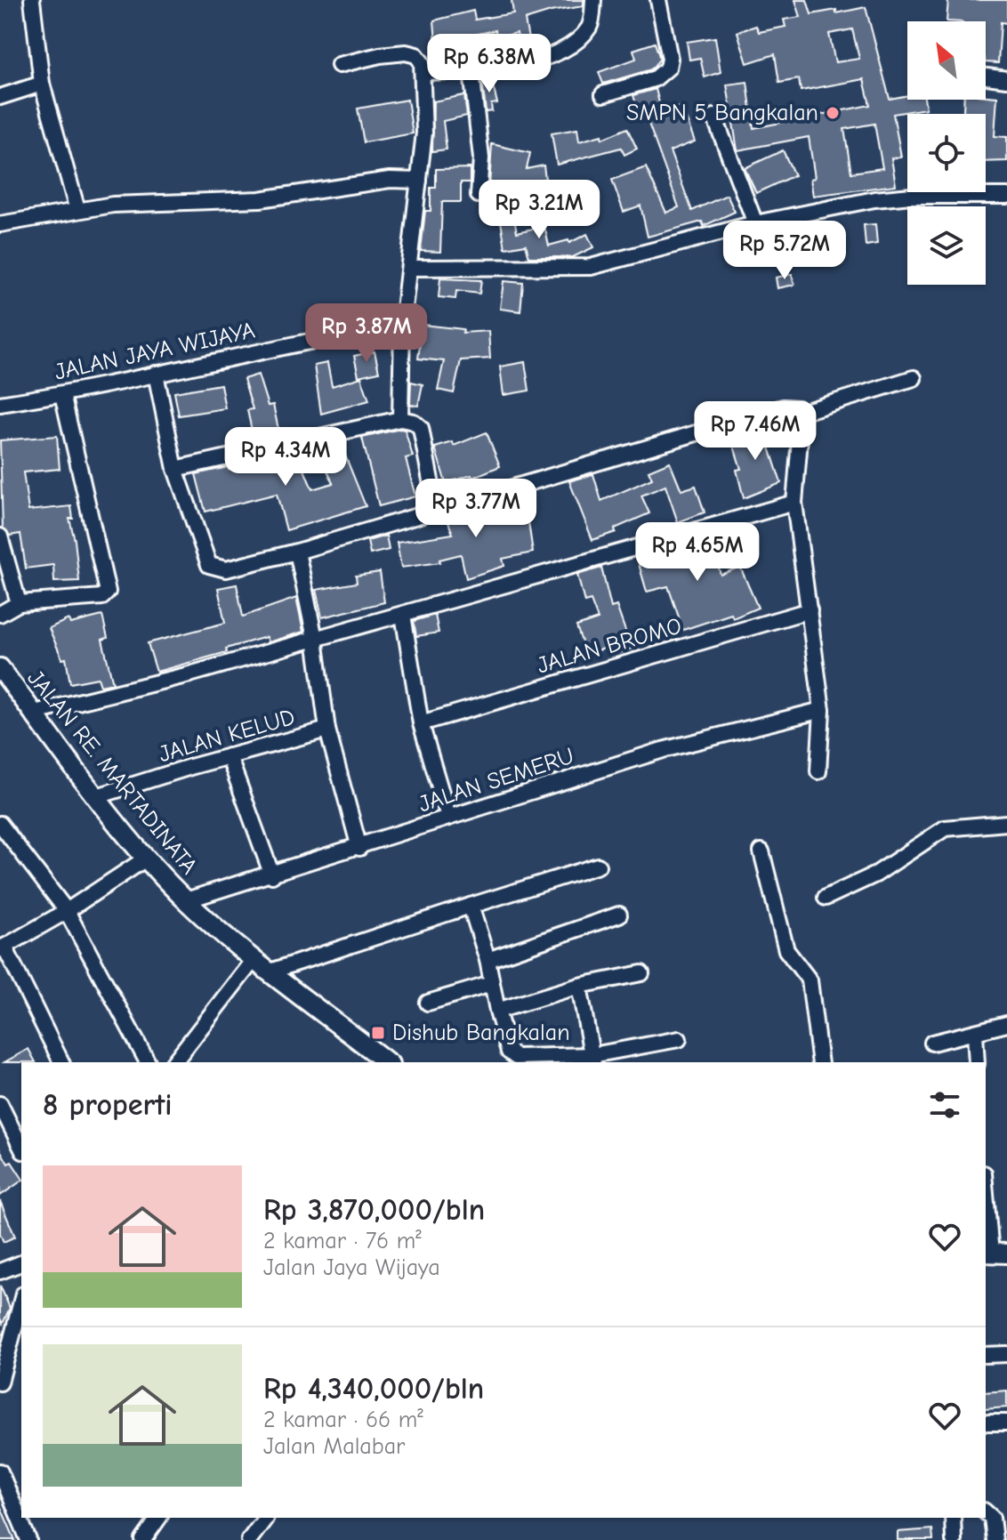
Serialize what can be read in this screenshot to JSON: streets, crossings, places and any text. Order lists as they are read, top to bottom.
{
  "streets": {
    "main road": ["JALAN RE. MARTADINATA"],
    "street": [
      "JALAN JAYA WIJAYA",
      "JALAN BROMO",
      "JALAN KELUD",
      "JALAN SEMERU"
    ]
  },
  "crossings": [
    ["JALAN KELUD", "JALAN RE. MARTADINATA"],
    ["JALAN RE. MARTADINATA", "JALAN SEMERU"]
  ],
  "places": {
    "other": ["SMPN 5 Bangkalan"],
    "transit": ["Dishub Bangkalan"]
  },
  "north": "top left",
  "page": {
    "price": [
      "Rp 6.38M",
      "Rp 3.21M",
      "Rp 5.72M",
      "Rp 3.87M",
      "Rp 7.46M",
      "Rp 4.34M",
      "Rp 3.77M",
      "Rp 4.65M"
    ],
    "heading": "8 properti",
    "list": [
      {
        "name": "Rp 3,870,000/bln",
        "note": "2 kamar · 76 m² · Jalan Jaya Wijaya"
      },
      {
        "name": "Rp 4,340,000/bln",
        "note": "2 kamar · 66 m² · Jalan Malabar"
      }
    ]
  }
}
